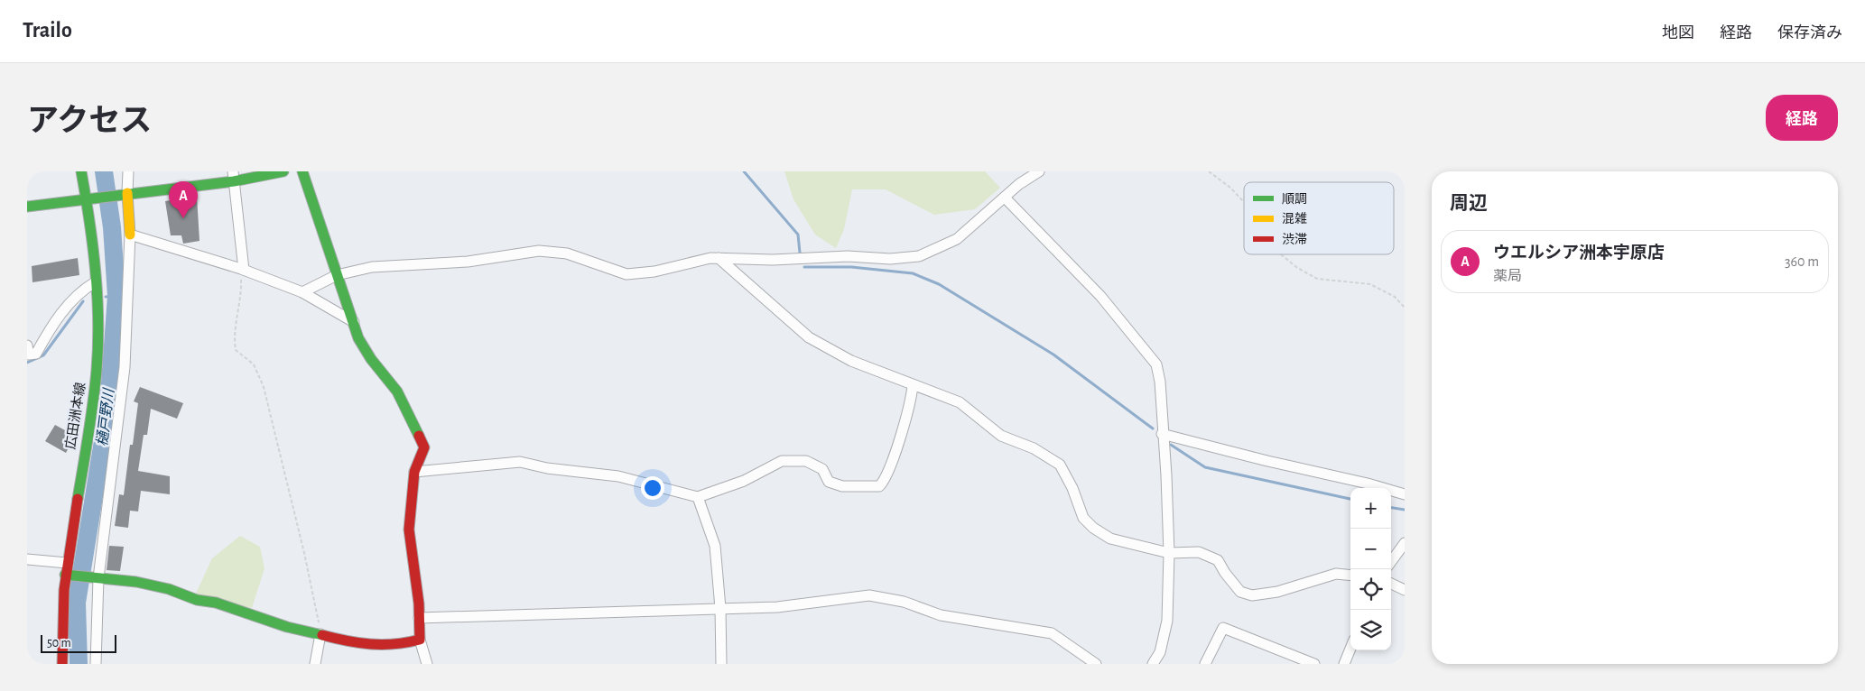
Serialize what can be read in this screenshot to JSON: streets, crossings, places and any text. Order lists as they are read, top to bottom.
{
  "streets": {
    "street": ["広田洲本線"]
  },
  "water": ["樋戸野川"],
  "legend": ["順調", "混雑", "渋滞"],
  "scale_bar": "50 m",
  "page": {
    "header": "Trailo",
    "nav": ["地図", "経路", "保存済み"],
    "title": "アクセス",
    "buttons": "経路",
    "heading": "周辺",
    "pins": "A",
    "list": [
      {
        "mark": "A",
        "name": "ウエルシア洲本宇原店",
        "note": "薬局",
        "value": "360 m"
      }
    ],
    "map_buttons": ["+", "−"],
    "scale": "50 m"
  }
}
